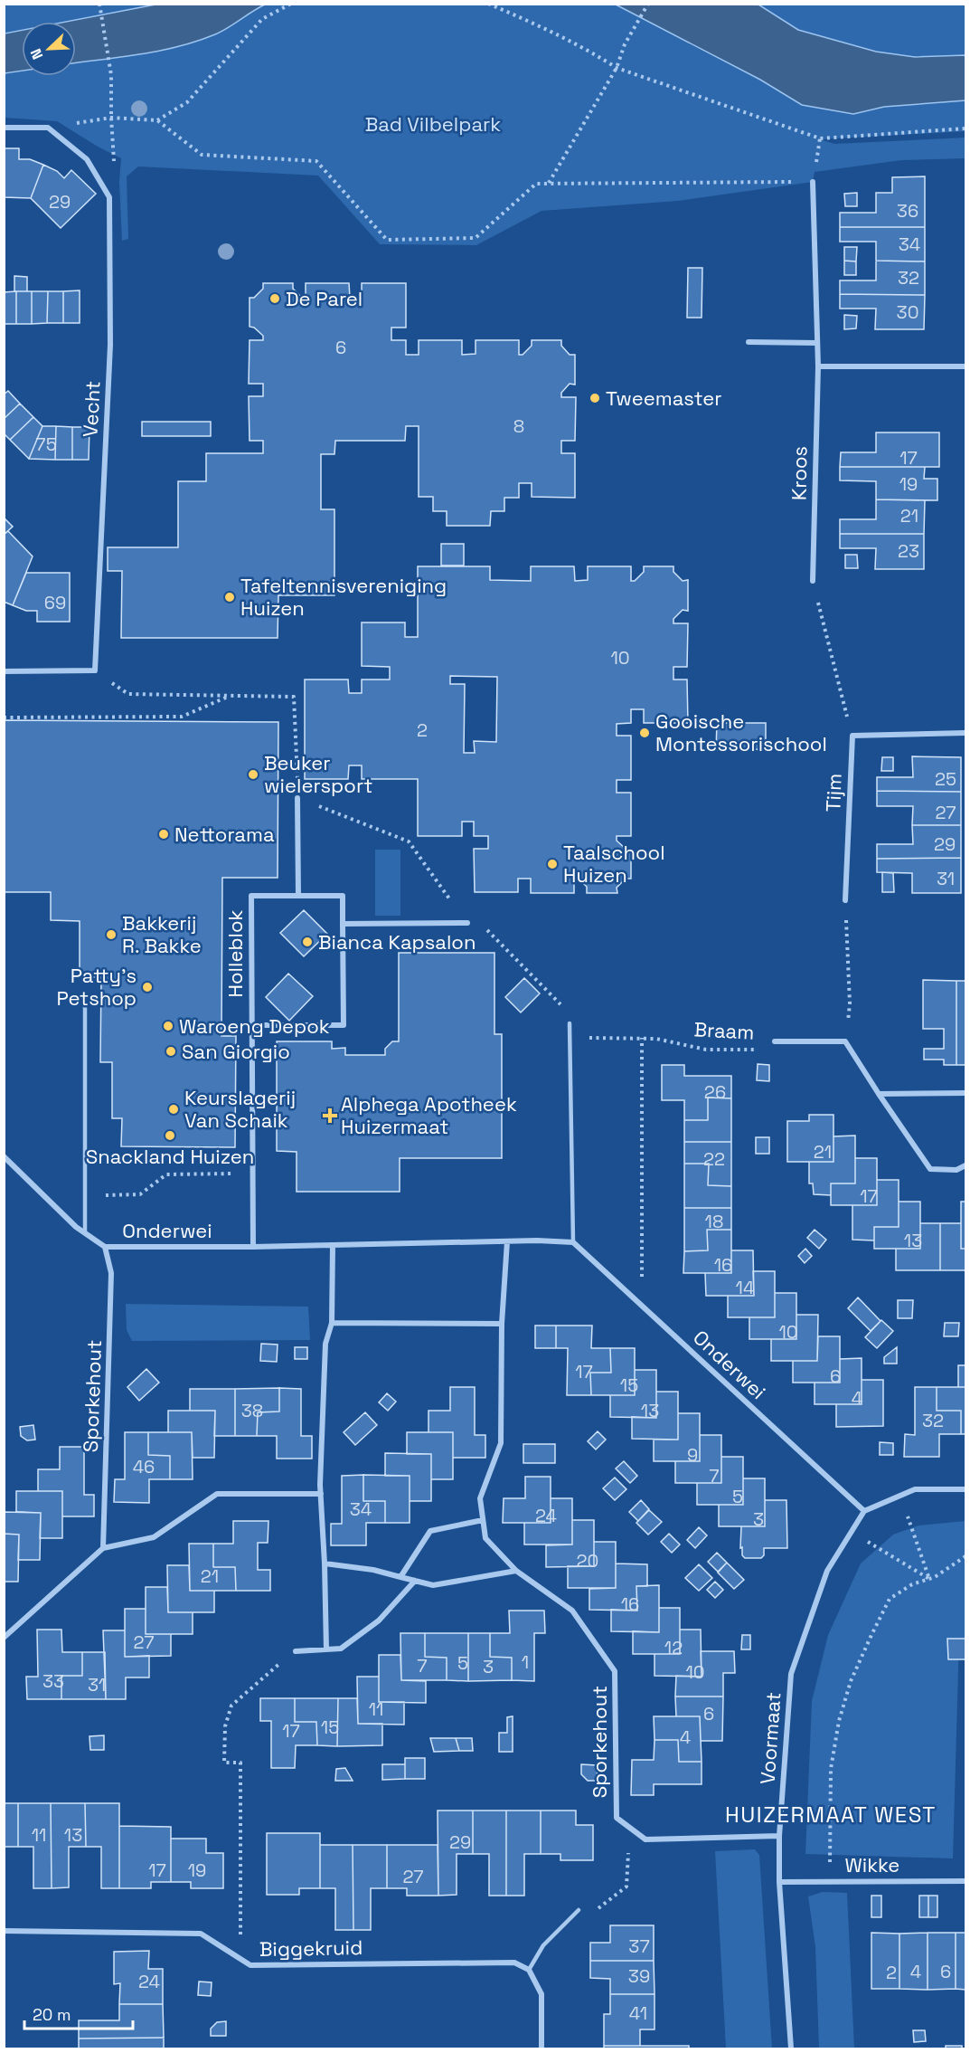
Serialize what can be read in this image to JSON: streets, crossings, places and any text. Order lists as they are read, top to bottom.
{
  "streets": {
    "street": [
      "Vecht",
      "Kroos",
      "Tijm",
      "Holleblok",
      "Braam",
      "Onderwei",
      "Sporkehout",
      "Voormaat",
      "Wikke",
      "Biggekruid"
    ]
  },
  "crossings": [
    ["Holleblok", "Onderwei"],
    ["Onderwei", "Sporkehout"],
    ["Onderwei", "Voormaat"],
    ["Voormaat", "Wikke"]
  ],
  "districts": ["HUIZERMAAT WEST"],
  "parks": ["Bad Vilbelpark"],
  "places": {
    "other": [
      "De Parel",
      "Tweemaster",
      "Tafeltennisvereniging Huizen",
      "Gooische Montessorischool",
      "Beuker wielersport",
      "Nettorama",
      "Taalschool Huizen",
      "Bakkerij R. Bakke",
      "Bianca Kapsalon",
      "Patty's Petshop",
      "Waroeng Depok",
      "San Giorgio",
      "Keurslagerij Van Schaik",
      "Snackland Huizen"
    ],
    "health": ["Alphega Apotheek Huizermaat"]
  },
  "house_numbers": [
    "29",
    "36",
    "34",
    "32",
    "30",
    "6",
    "8",
    "75",
    "17",
    "19",
    "21",
    "23",
    "69",
    "10",
    "2",
    "25",
    "27",
    "29",
    "31",
    "26",
    "21",
    "22",
    "17",
    "18",
    "13",
    "16",
    "14",
    "10",
    "17",
    "6",
    "15",
    "4",
    "38",
    "13",
    "32",
    "9",
    "46",
    "7",
    "5",
    "34",
    "24",
    "3",
    "20",
    "21",
    "16",
    "27",
    "12",
    "1",
    "5",
    "7",
    "3",
    "10",
    "33",
    "31",
    "11",
    "6",
    "15",
    "17",
    "4",
    "11",
    "13",
    "29",
    "17",
    "19",
    "27",
    "37",
    "4",
    "6",
    "2",
    "39",
    "24",
    "41"
  ],
  "scale_bar": "20 m",
  "north": "bottom left"
}
